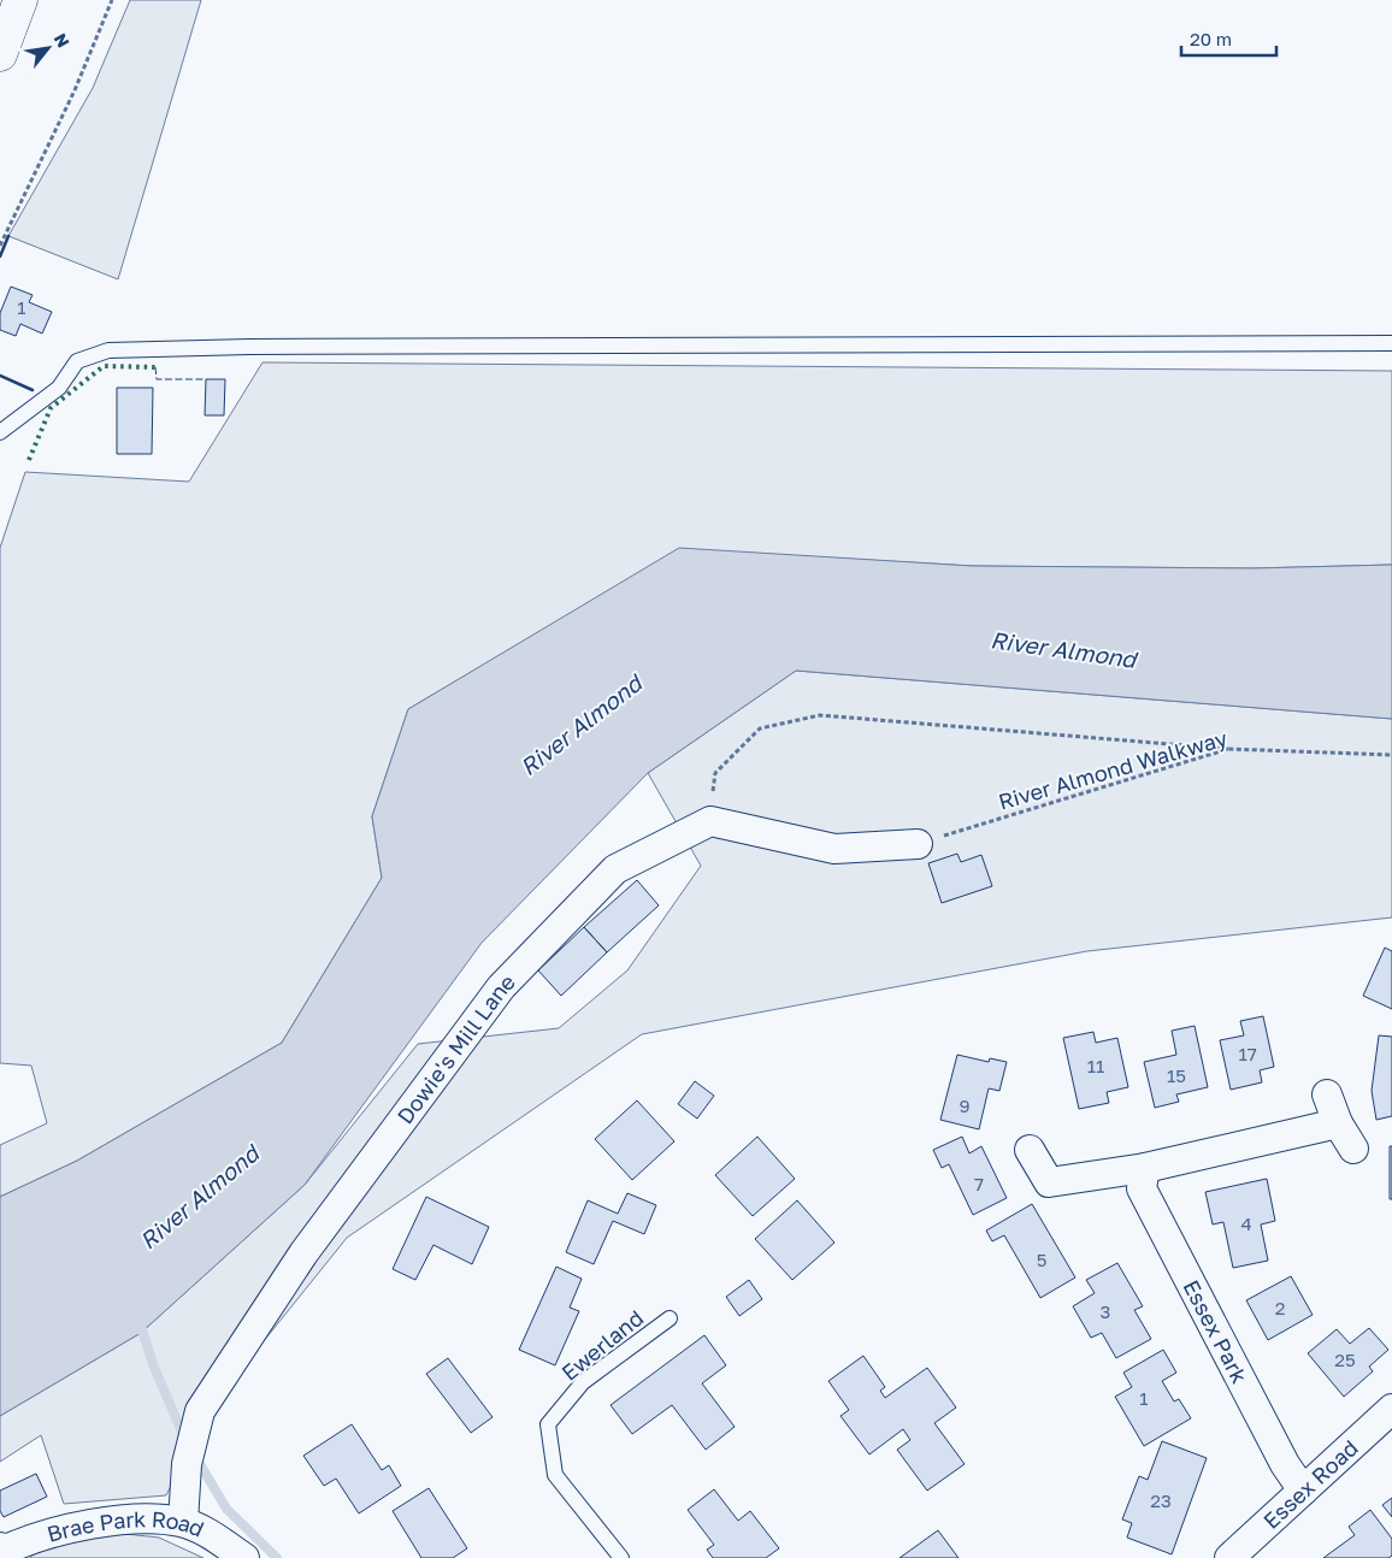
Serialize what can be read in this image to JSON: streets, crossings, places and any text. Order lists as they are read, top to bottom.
{
  "streets": {
    "street": [
      "Dowie's Mill Lane",
      "Essex Park",
      "Essex Road",
      "Brae Park Road"
    ],
    "lane": ["Ewerland"],
    "path": ["River Almond Walkway"]
  },
  "crossings": [
    ["Dowie's Mill Lane", "Brae Park Road"],
    ["Essex Park", "Essex Road"]
  ],
  "water": ["River Almond"],
  "house_numbers": [
    "1",
    "17",
    "11",
    "15",
    "9",
    "7",
    "4",
    "5",
    "2",
    "3",
    "25",
    "1",
    "23"
  ],
  "scale_bar": "20 m",
  "north": "top right"
}
